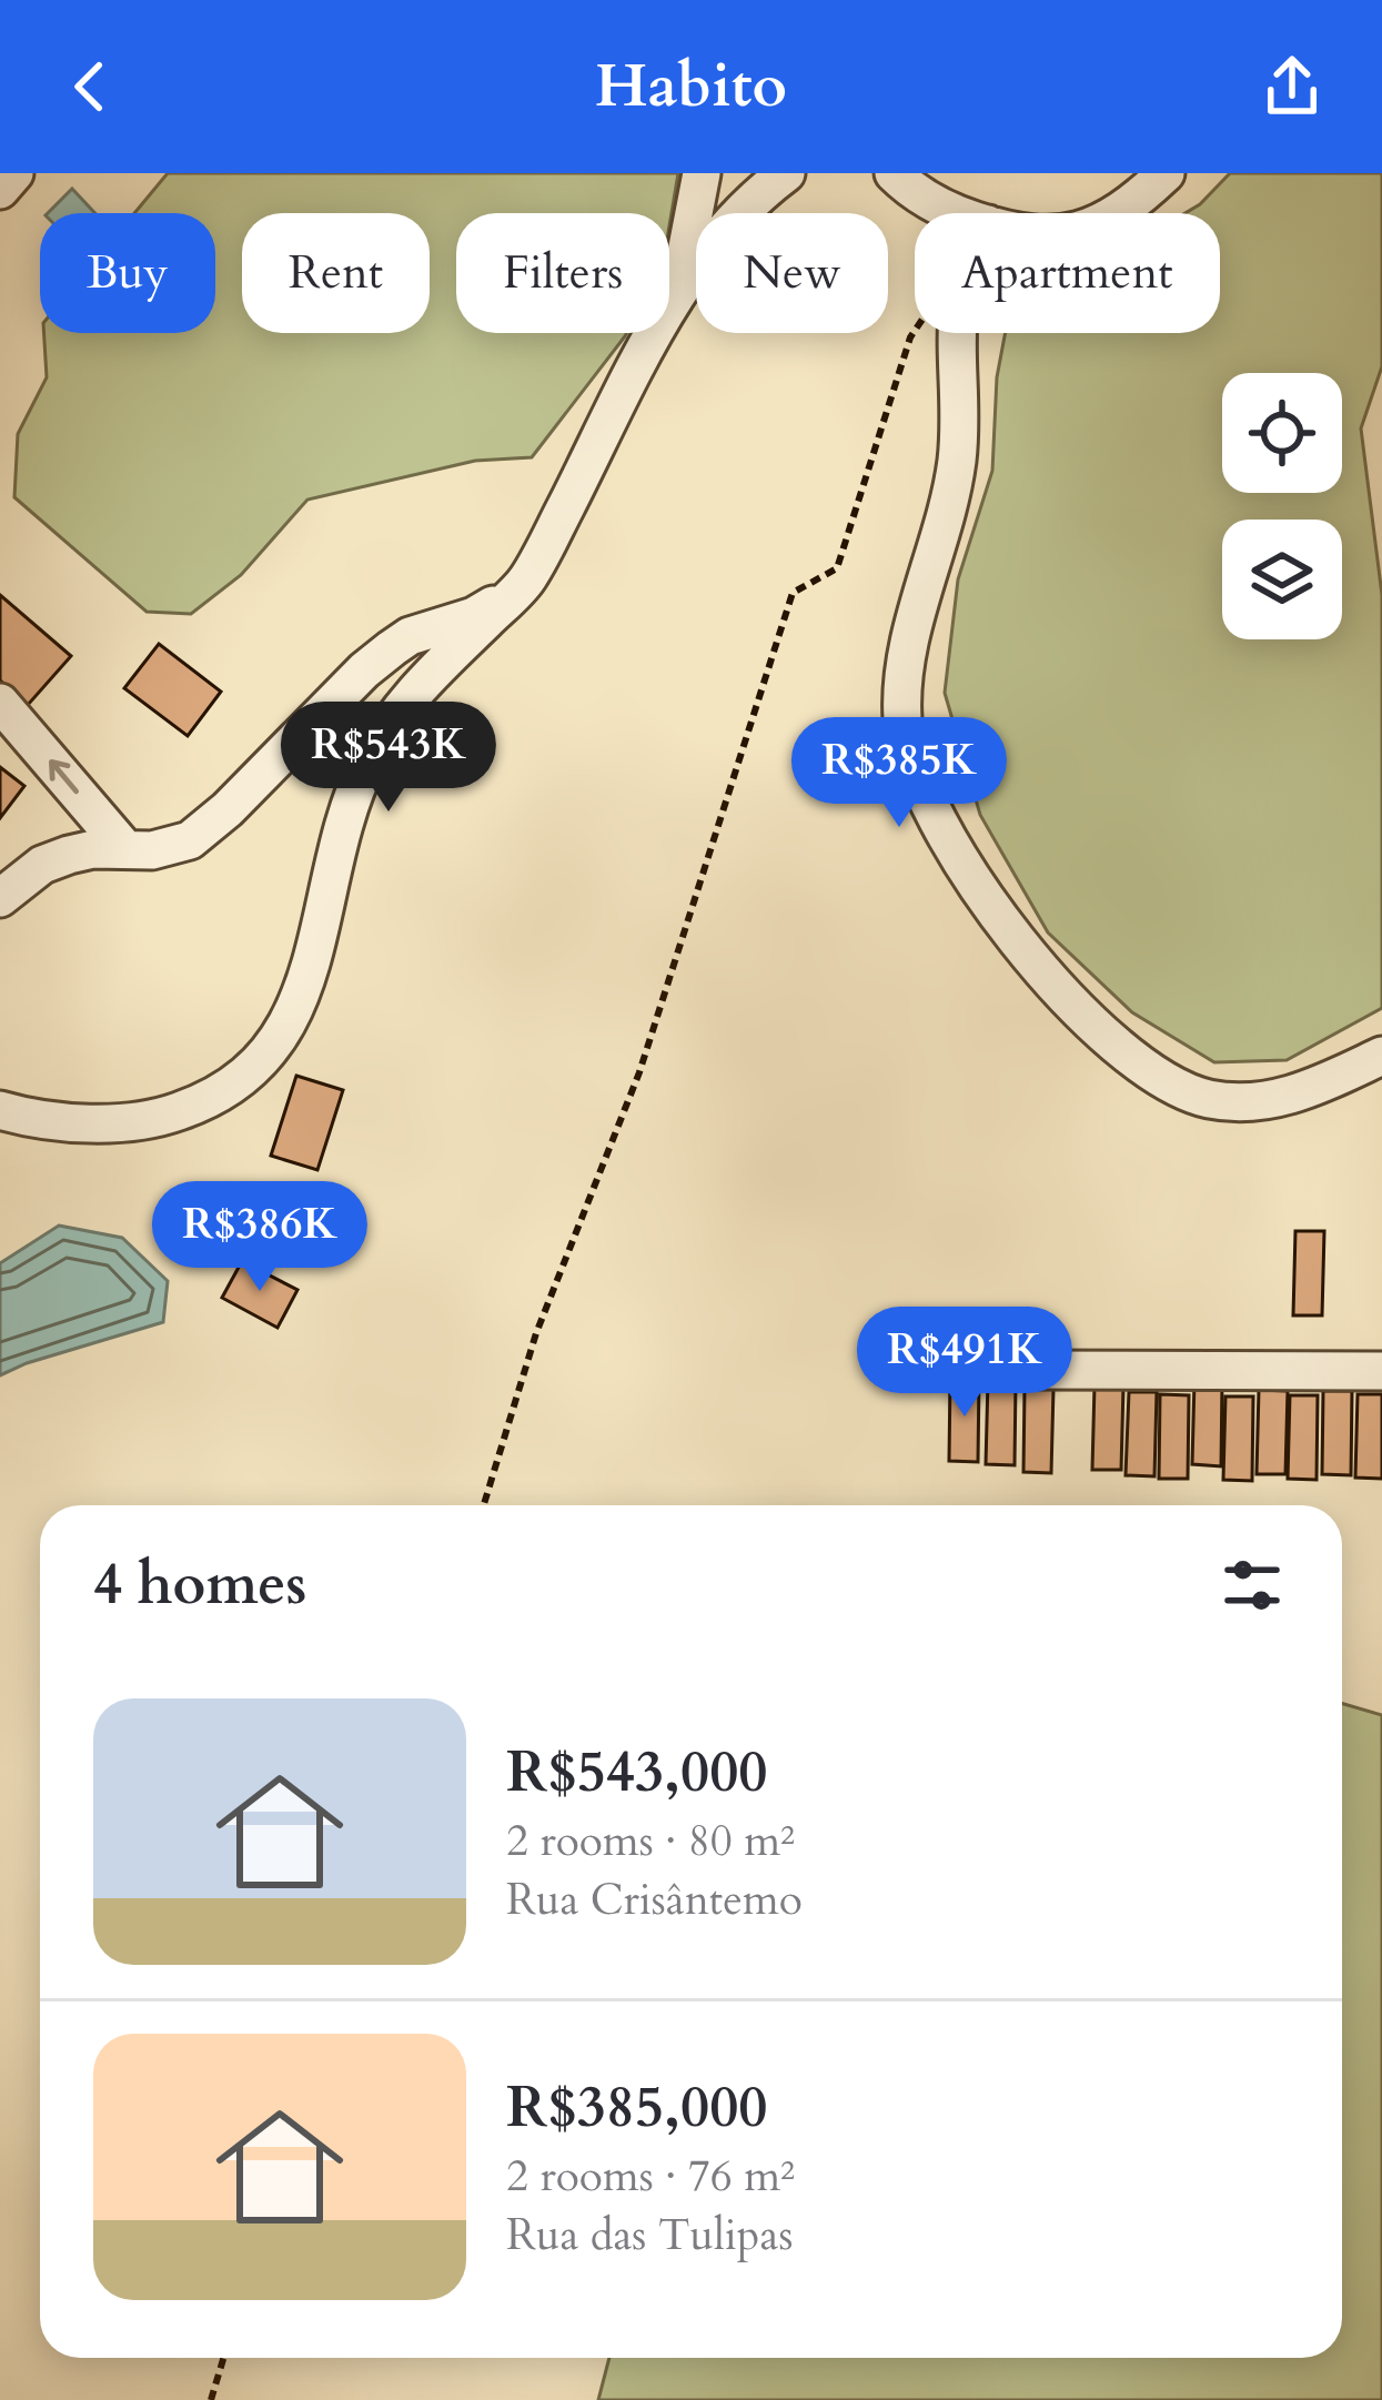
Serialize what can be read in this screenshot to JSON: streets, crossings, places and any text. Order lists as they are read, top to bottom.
{
  "page": {
    "header": "Habito",
    "chip": [
      "Buy",
      "Rent",
      "Filters",
      "New",
      "Apartment"
    ],
    "price": [
      "R$543K",
      "R$385K",
      "R$386K",
      "R$491K"
    ],
    "heading": "4 homes",
    "list": [
      {
        "name": "R$543,000",
        "note": "2 rooms · 80 m² · Rua Crisântemo"
      },
      {
        "name": "R$385,000",
        "note": "2 rooms · 76 m² · Rua das Tulipas"
      }
    ]
  }
}
